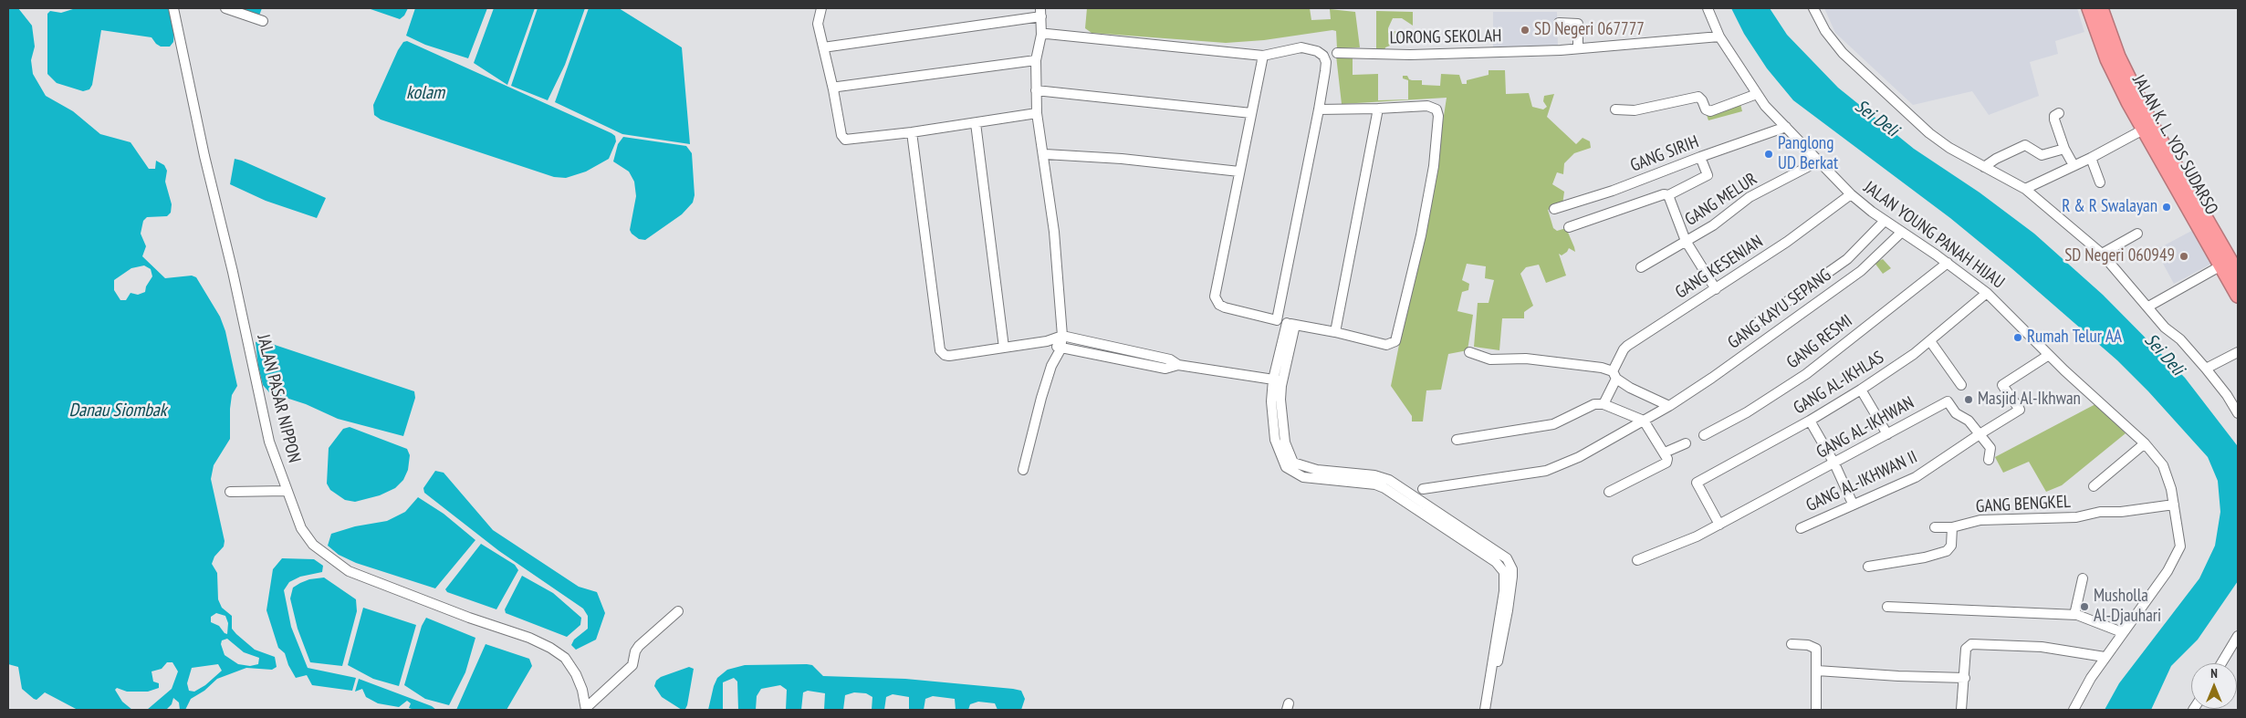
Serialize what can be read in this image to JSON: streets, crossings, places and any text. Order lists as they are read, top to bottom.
{
  "streets": {
    "highway": ["JALAN K. L. YOS SUDARSO"],
    "street": [
      "LORONG SEKOLAH",
      "GANG SIRIH",
      "GANG MELUR",
      "JALAN YOUNG PANAH HIJAU",
      "GANG KESENIAN",
      "GANG KAYU SEPANG",
      "GANG RESMI",
      "GANG AL-IKHLAS",
      "JALAN PASAR NIPPON",
      "GANG AL-IKHWAN",
      "GANG AL-IKHWAN II",
      "GANG BENGKEL"
    ]
  },
  "crossings": [
    ["LORONG SEKOLAH", "JALAN YOUNG PANAH HIJAU"],
    ["GANG SIRIH", "JALAN YOUNG PANAH HIJAU"],
    ["GANG MELUR", "JALAN YOUNG PANAH HIJAU"],
    ["JALAN YOUNG PANAH HIJAU", "GANG KESENIAN"],
    ["JALAN YOUNG PANAH HIJAU", "GANG KAYU SEPANG"],
    ["JALAN YOUNG PANAH HIJAU", "GANG RESMI"],
    ["JALAN YOUNG PANAH HIJAU", "GANG AL-IKHLAS"],
    ["JALAN YOUNG PANAH HIJAU", "GANG BENGKEL"],
    ["GANG AL-IKHLAS", "GANG AL-IKHWAN"],
    ["GANG AL-IKHWAN", "GANG AL-IKHWAN II"]
  ],
  "water": ["kolam", "Sei Deli", "Danau Siombak"],
  "places": [
    "SD Negeri 067777",
    "Panglong UD Berkat",
    "R & R Swalayan",
    "SD Negeri 060949",
    "Rumah Telur AA",
    "Masjid Al-Ikhwan",
    "Musholla Al-Djauhari"
  ],
  "north": "top"
}
